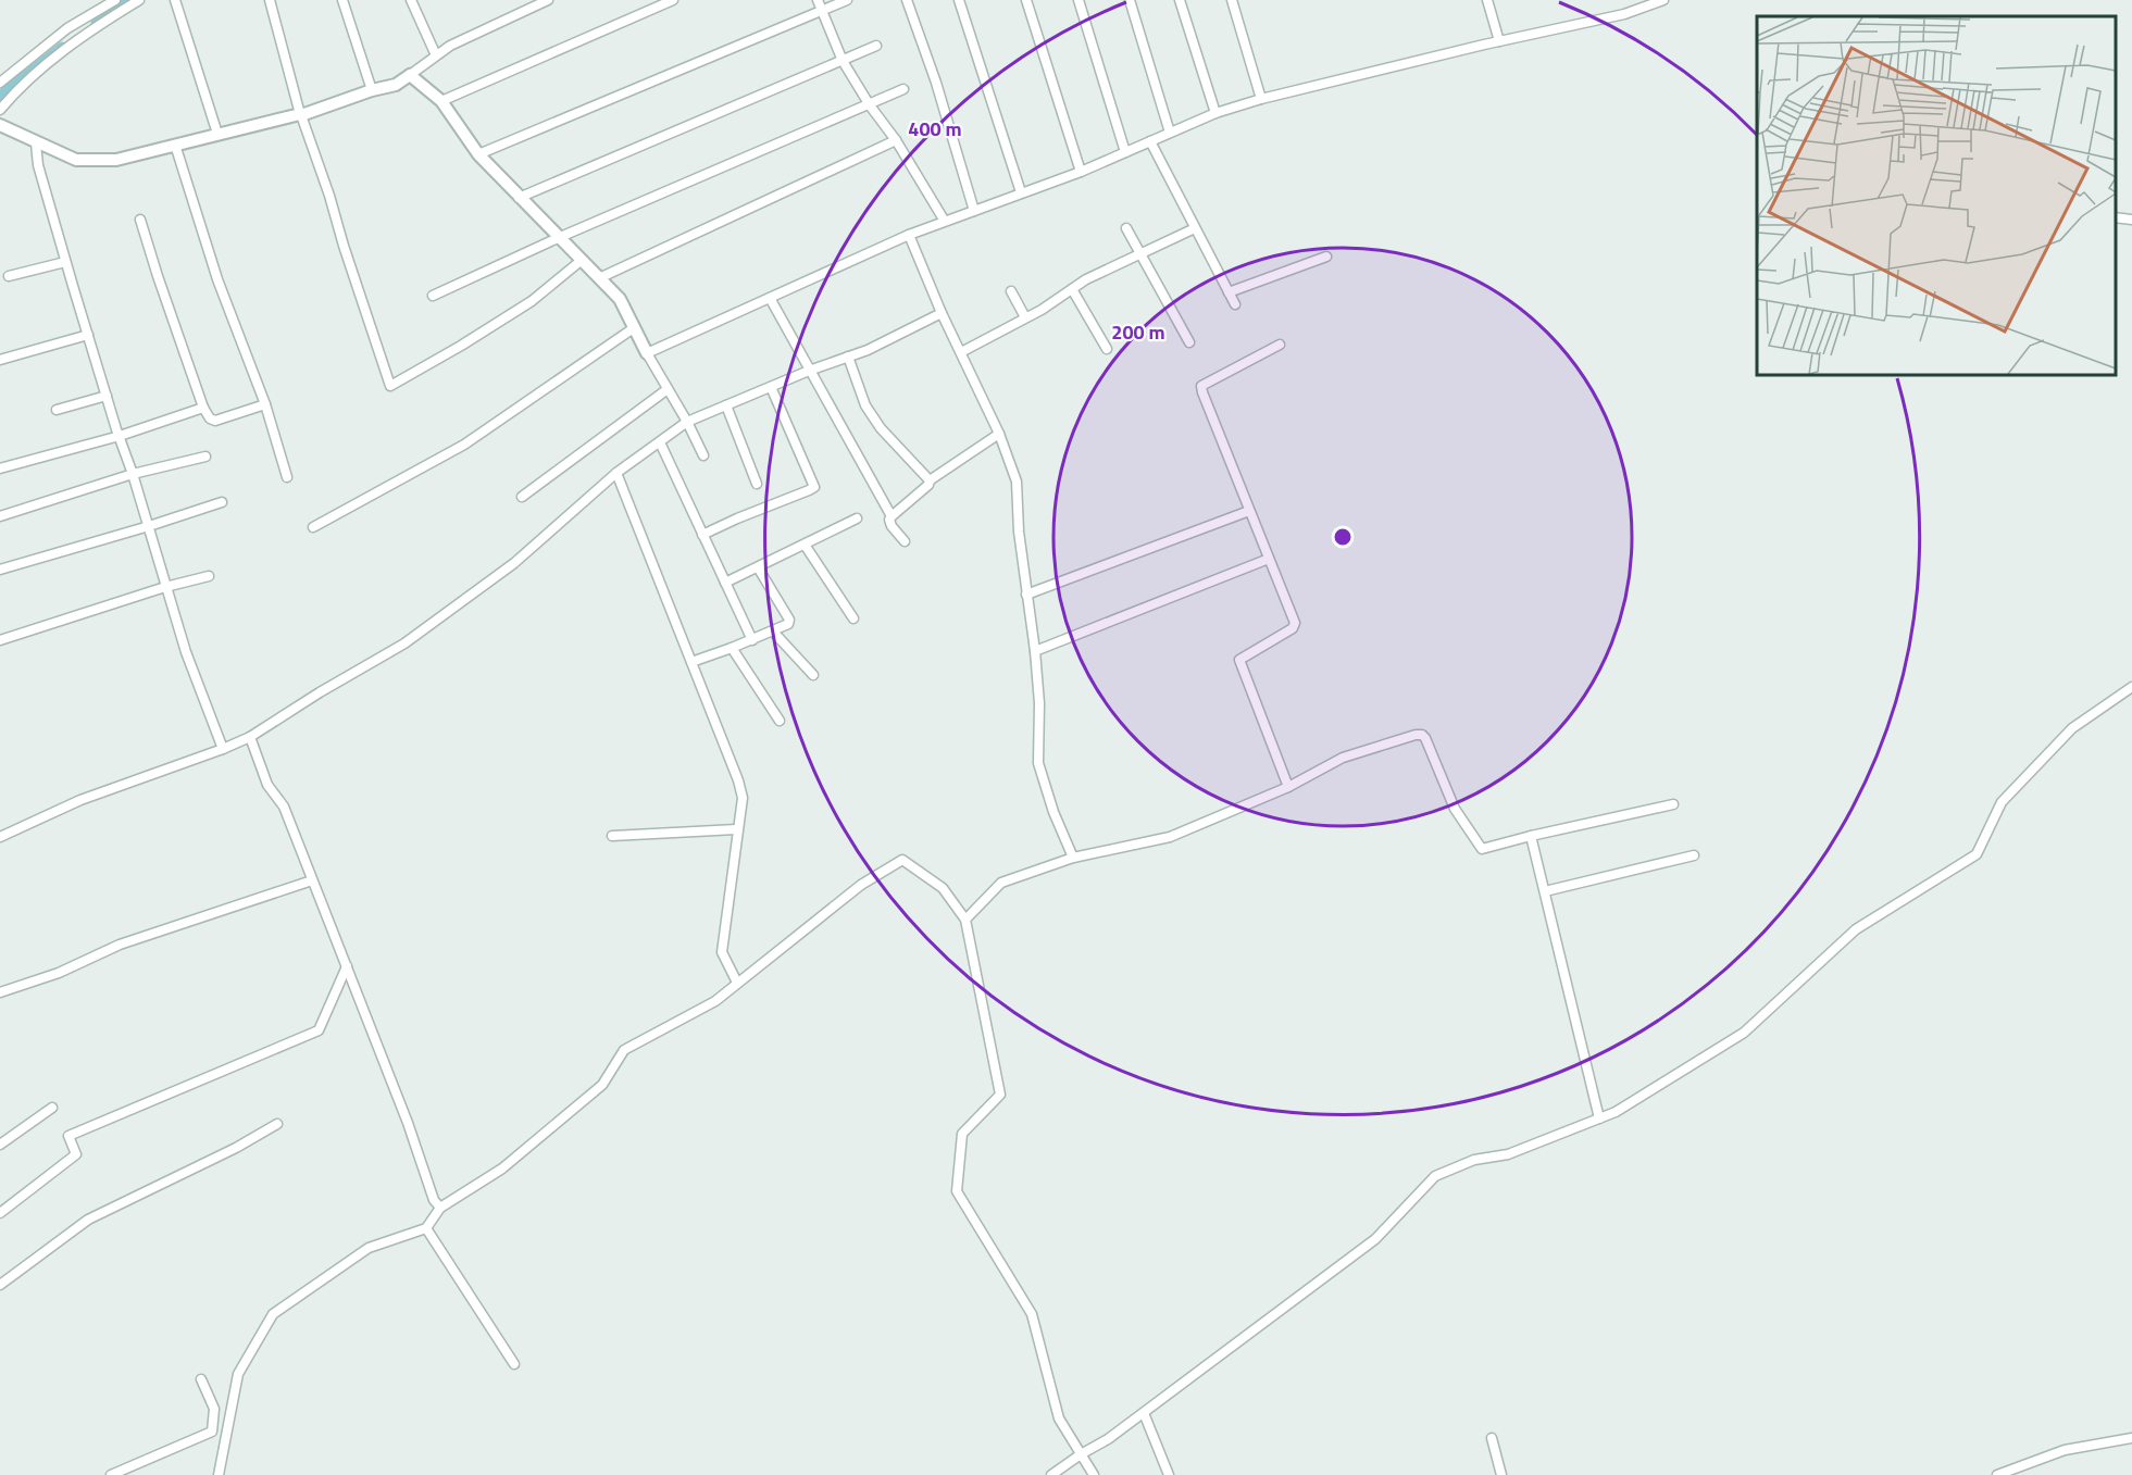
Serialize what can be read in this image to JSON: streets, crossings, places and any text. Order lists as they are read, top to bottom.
{
  "rings": ["400 m", "200 m"]
}
